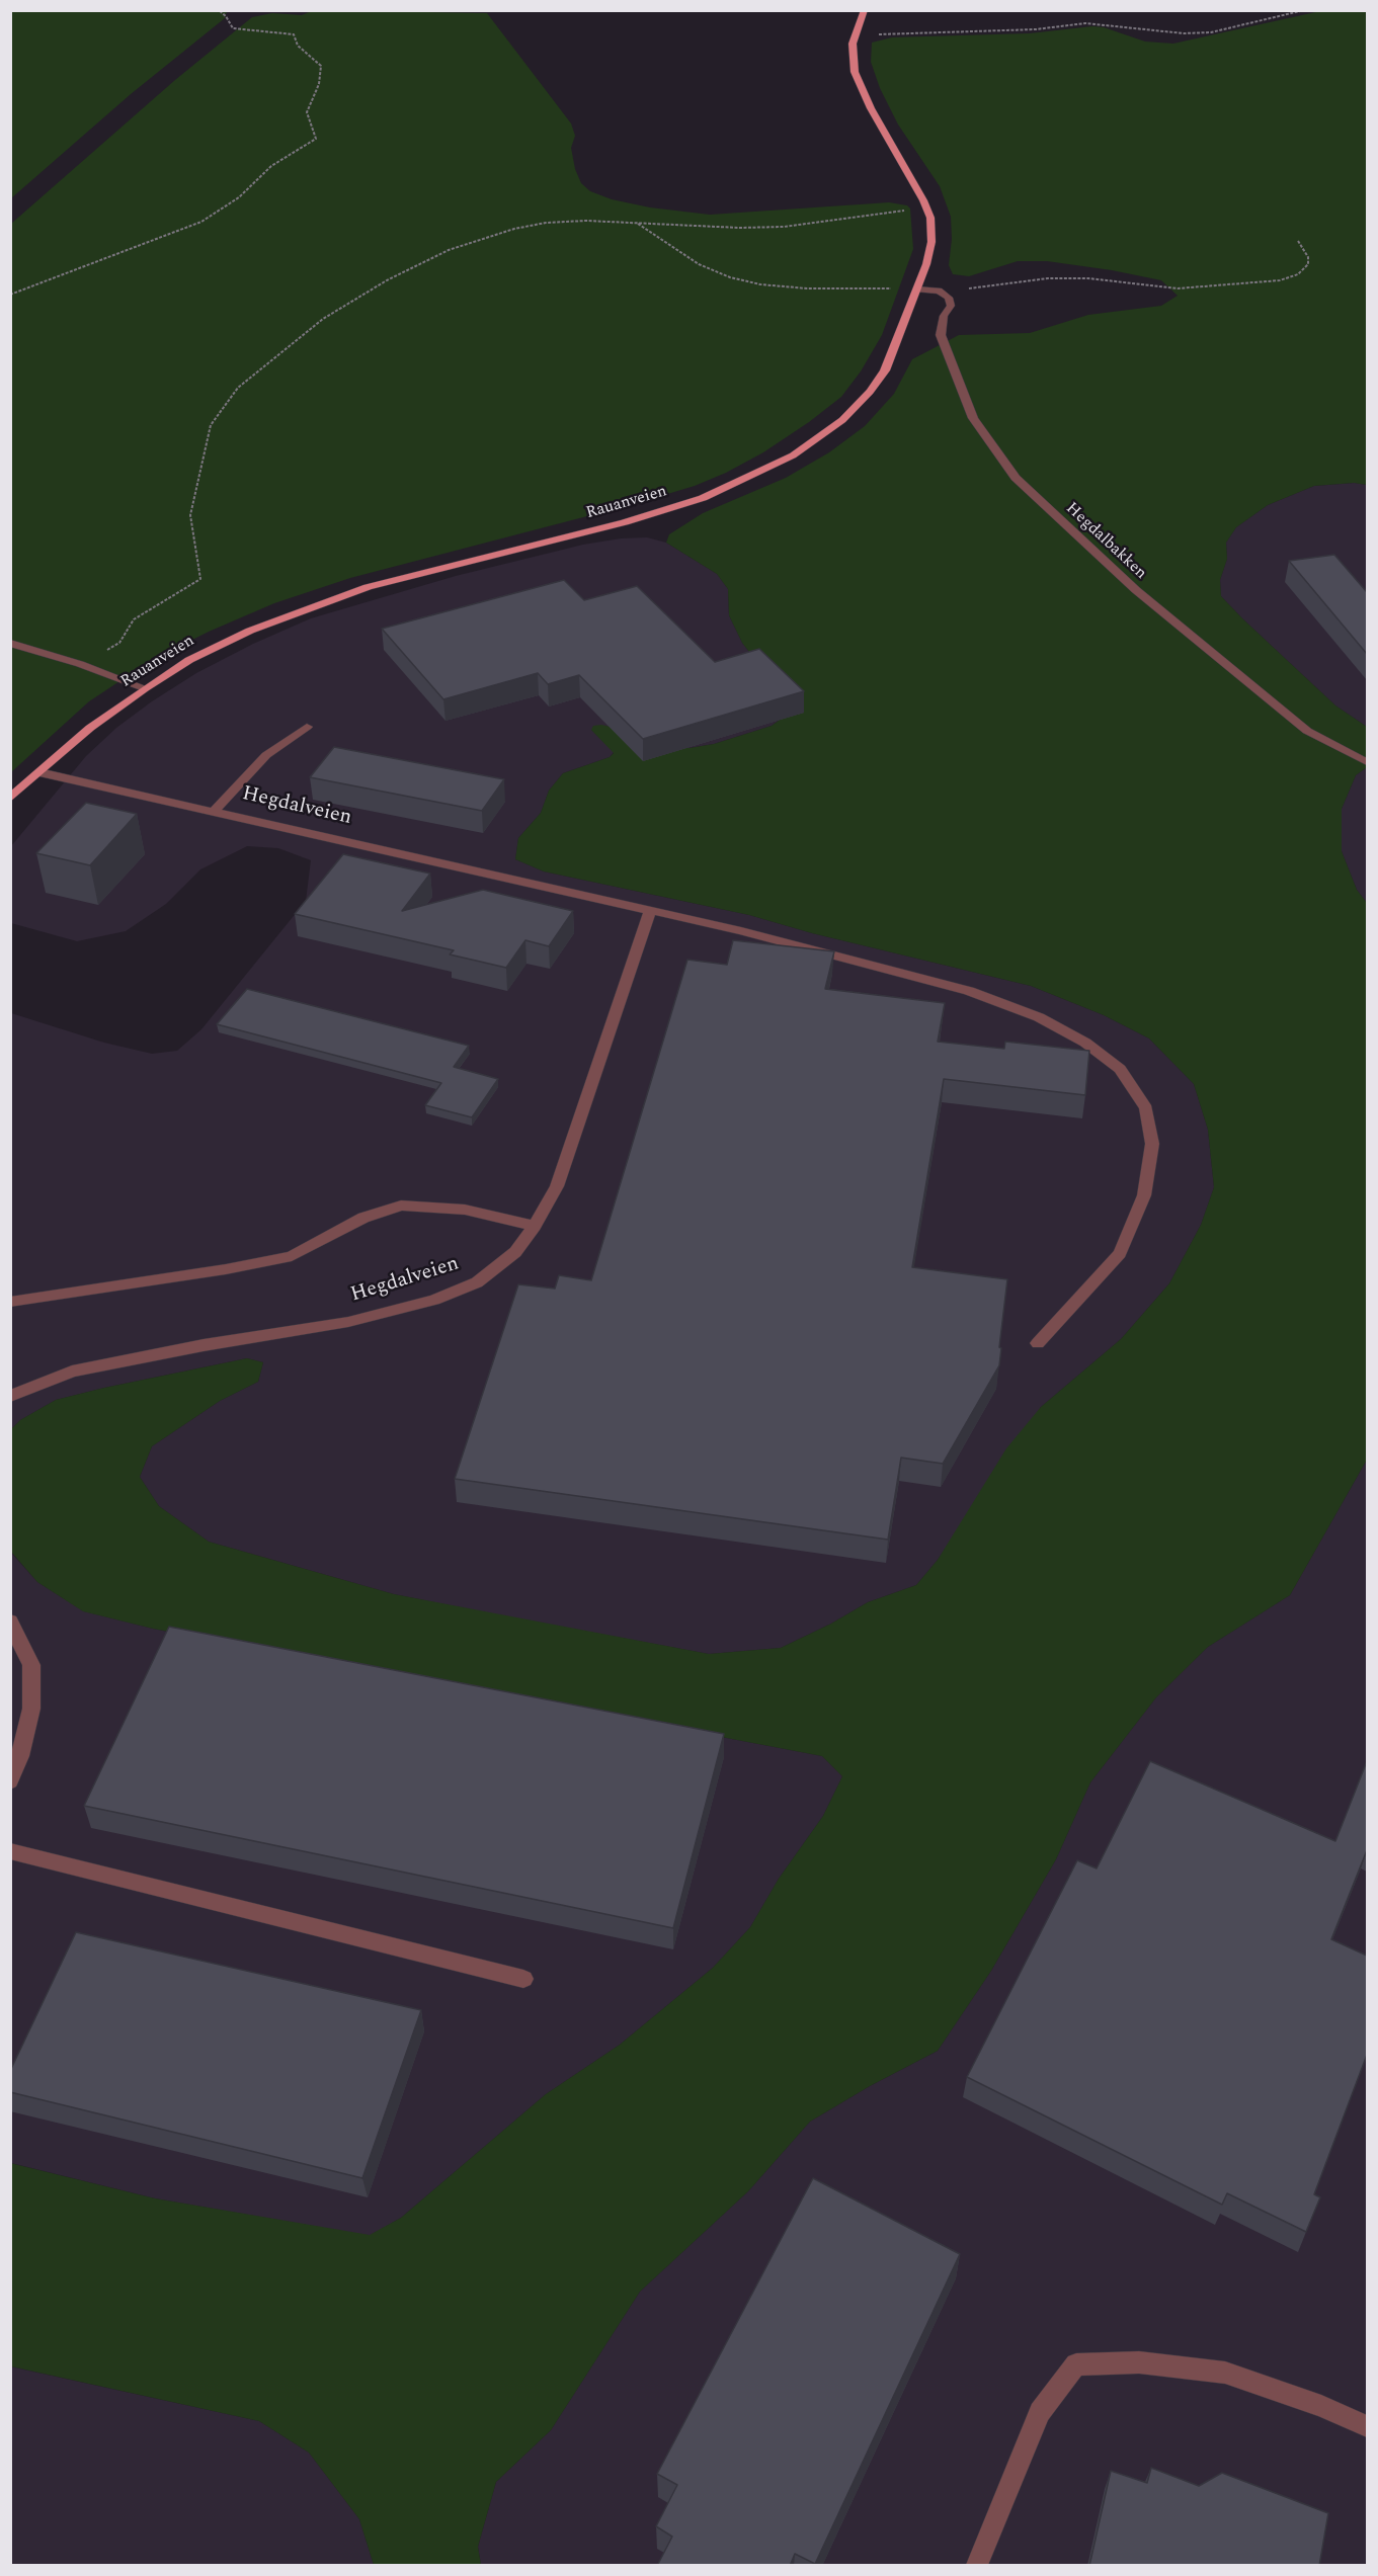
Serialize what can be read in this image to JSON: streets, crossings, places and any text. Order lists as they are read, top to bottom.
{
  "streets": {
    "main road": ["Rauanveien"],
    "street": ["Hegdalbakken", "Hegdalveien"]
  },
  "crossings": [
    ["Rauanveien", "Hegdalveien"]
  ]
}
